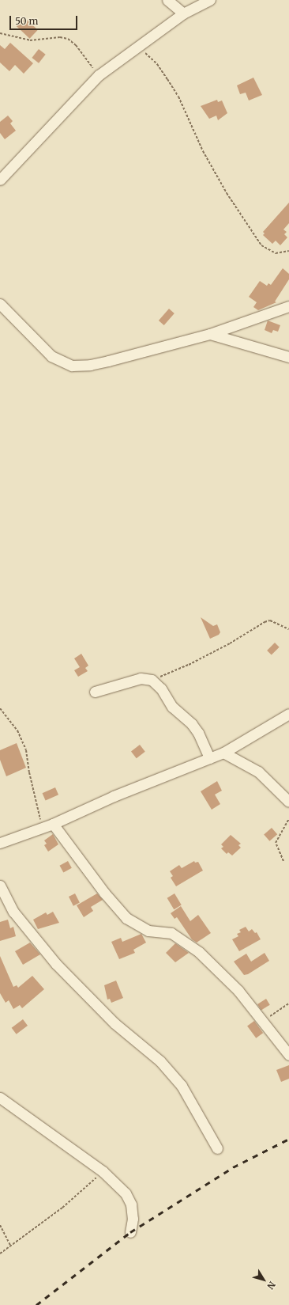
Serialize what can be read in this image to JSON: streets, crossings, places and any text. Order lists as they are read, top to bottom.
{
  "scale_bar": "50 m",
  "north": "bottom right"
}
